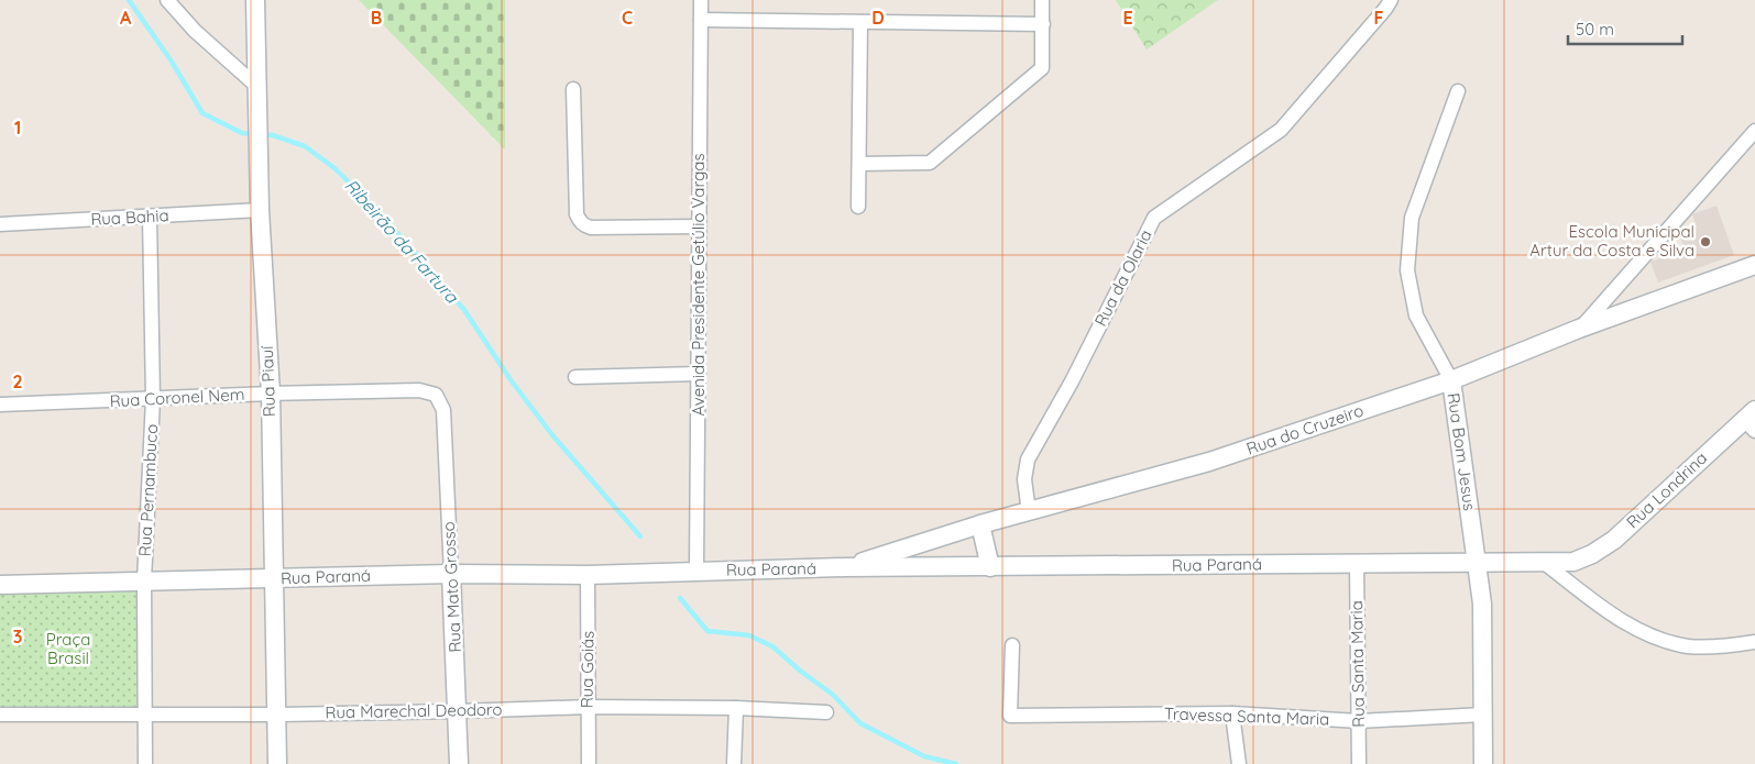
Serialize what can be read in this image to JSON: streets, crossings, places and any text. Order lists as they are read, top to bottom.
{
  "streets": {
    "street": [
      "Rua Bahia",
      "Rua da Olaria",
      "Avenida Presidente Getúlio Vargas",
      "Rua Piauí",
      "Rua Coronel Nem",
      "Rua do Cruzeiro",
      "Rua Bom Jesus",
      "Rua Pernambuco",
      "Rua Londrina",
      "Rua Paraná",
      "Rua Mato Grosso",
      "Rua Santa Maria",
      "Rua Goiás",
      "Rua Marechal Deodoro",
      "Travessa Santa Maria"
    ]
  },
  "crossings": [
    ["Rua Bahia", "Rua Piauí"],
    ["Rua Bahia", "Rua Pernambuco"],
    ["Rua da Olaria", "Rua do Cruzeiro"],
    ["Avenida Presidente Getúlio Vargas", "Rua Paraná"],
    ["Rua Piauí", "Rua Coronel Nem"],
    ["Rua Piauí", "Rua Paraná"],
    ["Rua Piauí", "Rua Marechal Deodoro"],
    ["Rua Coronel Nem", "Rua Pernambuco"],
    ["Rua Coronel Nem", "Rua Mato Grosso"],
    ["Rua do Cruzeiro", "Rua Bom Jesus"],
    ["Rua do Cruzeiro", "Rua Paraná"],
    ["Rua Bom Jesus", "Rua Paraná"],
    ["Rua Bom Jesus", "Travessa Santa Maria"],
    ["Rua Pernambuco", "Rua Paraná"],
    ["Rua Pernambuco", "Rua Marechal Deodoro"],
    ["Rua Londrina", "Rua Paraná"],
    ["Rua Paraná", "Rua Mato Grosso"],
    ["Rua Paraná", "Rua Santa Maria"],
    ["Rua Paraná", "Rua Goiás"],
    ["Rua Mato Grosso", "Rua Marechal Deodoro"],
    ["Rua Santa Maria", "Travessa Santa Maria"],
    ["Rua Goiás", "Rua Marechal Deodoro"]
  ],
  "water": ["Ribeirão da Fartura"],
  "parks": ["Praça Brasil"],
  "places": ["Escola Municipal Artur da Costa e Silva"],
  "scale_bar": "50 m",
  "grid": {
    "columns": [
      "A",
      "B",
      "C",
      "D",
      "E",
      "F"
    ],
    "rows": ["1", "2", "3"]
  }
}
